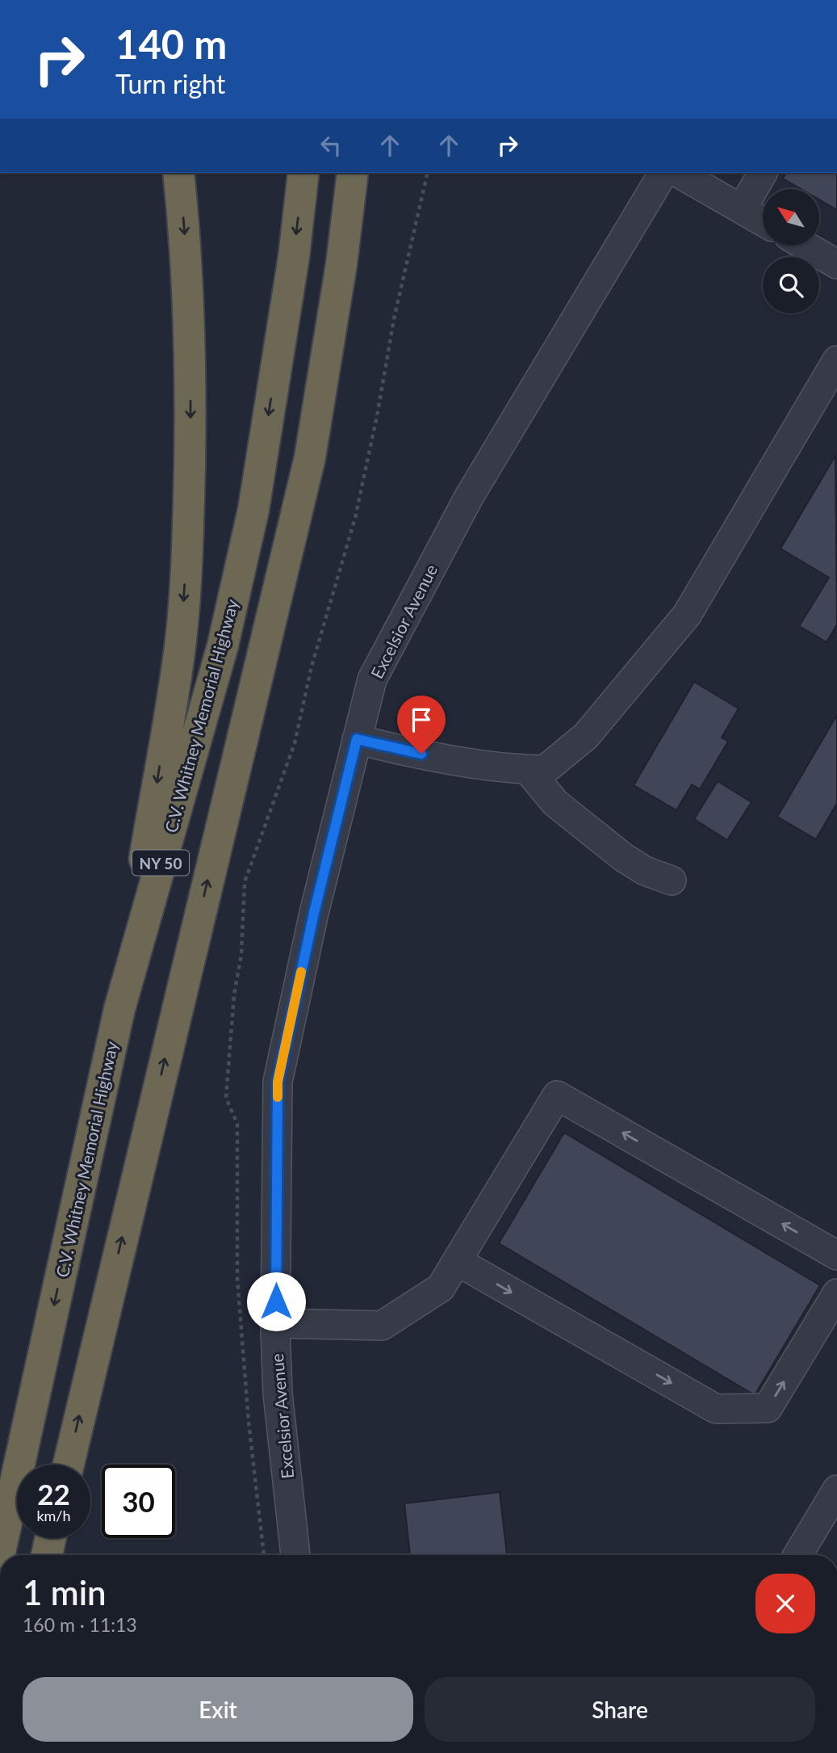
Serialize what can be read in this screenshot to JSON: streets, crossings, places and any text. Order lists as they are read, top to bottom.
{
  "streets": {
    "highway": ["C.V. Whitney Memorial Highway", "NY 50"],
    "street": ["Excelsior Avenue"]
  },
  "north": "top left",
  "page": {
    "turn": ["140 m", "Turn right"],
    "speed": "22 km/h",
    "limit": "30",
    "heading": ["1 min", "160 m · 11:13"],
    "buttons": ["Exit", "Share"]
  }
}
